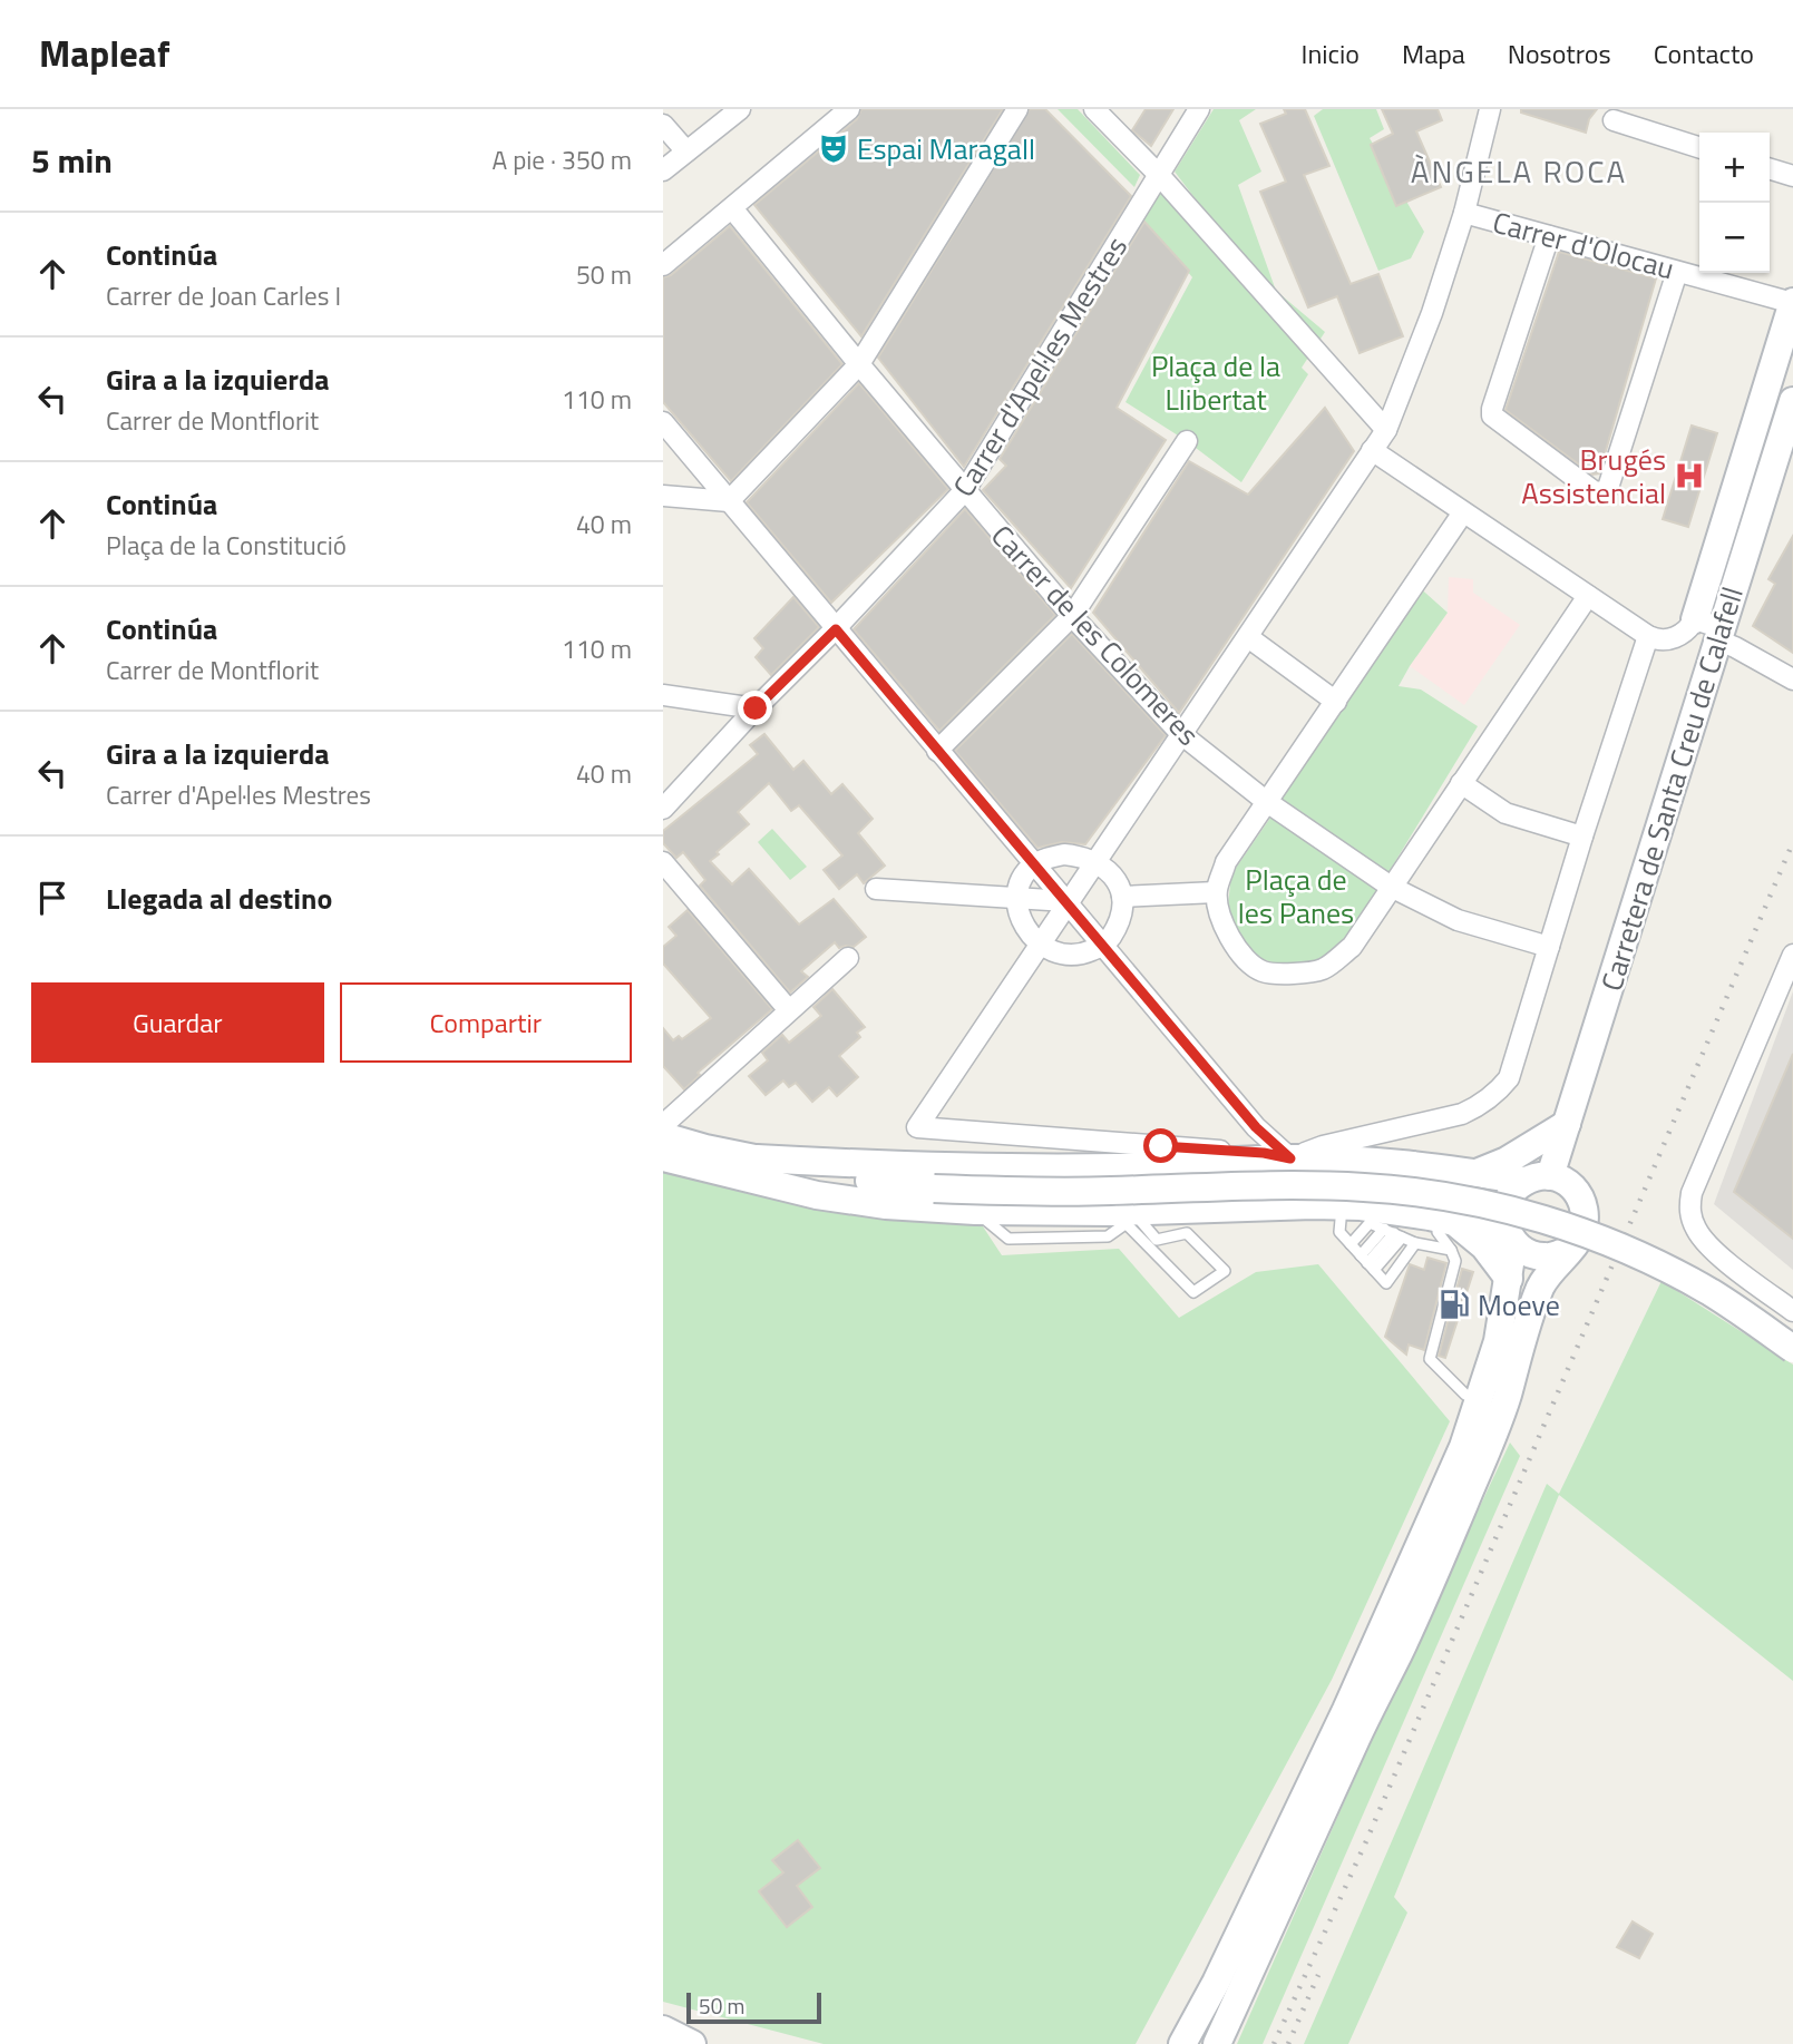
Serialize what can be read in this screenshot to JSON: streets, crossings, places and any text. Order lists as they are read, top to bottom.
{
  "streets": {
    "street": [
      "Carrer d'Olocau",
      "Carrer d'Apel·les Mestres",
      "Carrer de les Colomeres",
      "Carretera de Santa Creu de Calafell"
    ]
  },
  "crossings": [
    ["Carrer d'Apel·les Mestres", "Carrer de les Colomeres"]
  ],
  "districts": ["ÀNGELA ROCA"],
  "parks": ["Plaça de la Llibertat", "Plaça de les Panes"],
  "places": {
    "theatre": ["Espai Maragall"],
    "hospital": ["Brugés Assistencial"],
    "fuel station": ["Moeve"]
  },
  "scale_bar": "50 m",
  "page": {
    "header": "Mapleaf",
    "nav": [
      "Inicio",
      "Mapa",
      "Nosotros",
      "Contacto"
    ],
    "heading": ["5 min", "A pie · 350 m"],
    "map_buttons": ["+", "−"],
    "list": [
      ["Continúa", "Carrer de Joan Carles I", "50 m"],
      ["Gira a la izquierda", "Carrer de Montflorit", "110 m"],
      ["Continúa", "Plaça de la Constitució", "40 m"],
      ["Continúa", "Carrer de Montflorit", "110 m"],
      ["Gira a la izquierda", "Carrer d'Apel·les Mestres", "40 m"],
      "Llegada al destino"
    ],
    "buttons": ["Guardar", "Compartir"],
    "scale": "50 m"
  }
}
